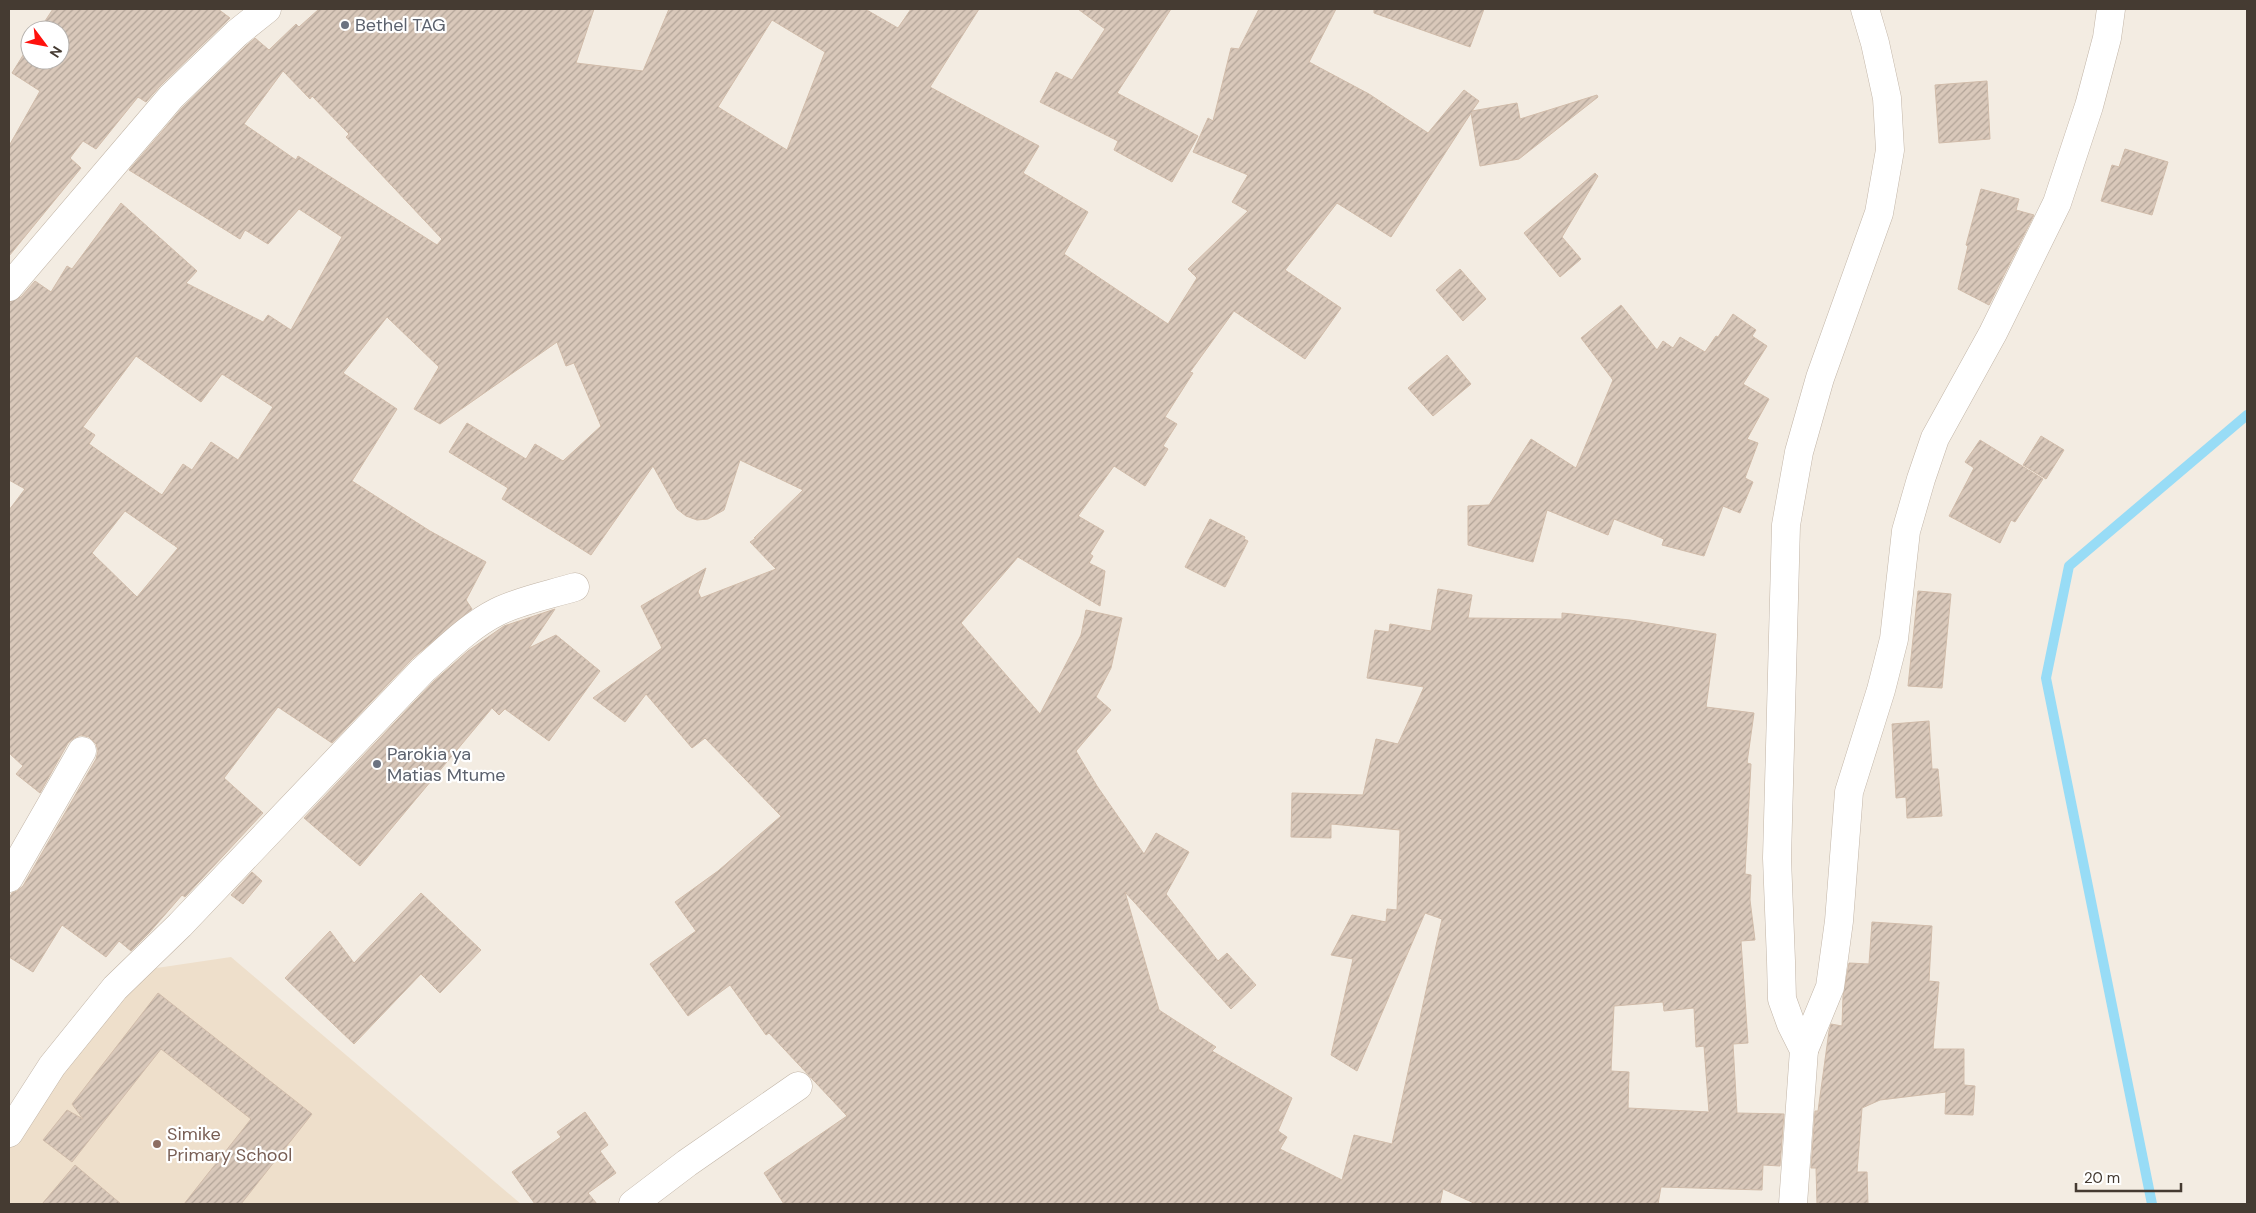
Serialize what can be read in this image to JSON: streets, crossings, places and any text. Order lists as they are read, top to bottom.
{
  "places": ["Bethel TAG", "Parokia ya Matias Mtume", "Simike Primary School"],
  "scale_bar": "20 m",
  "north": "bottom right"
}
